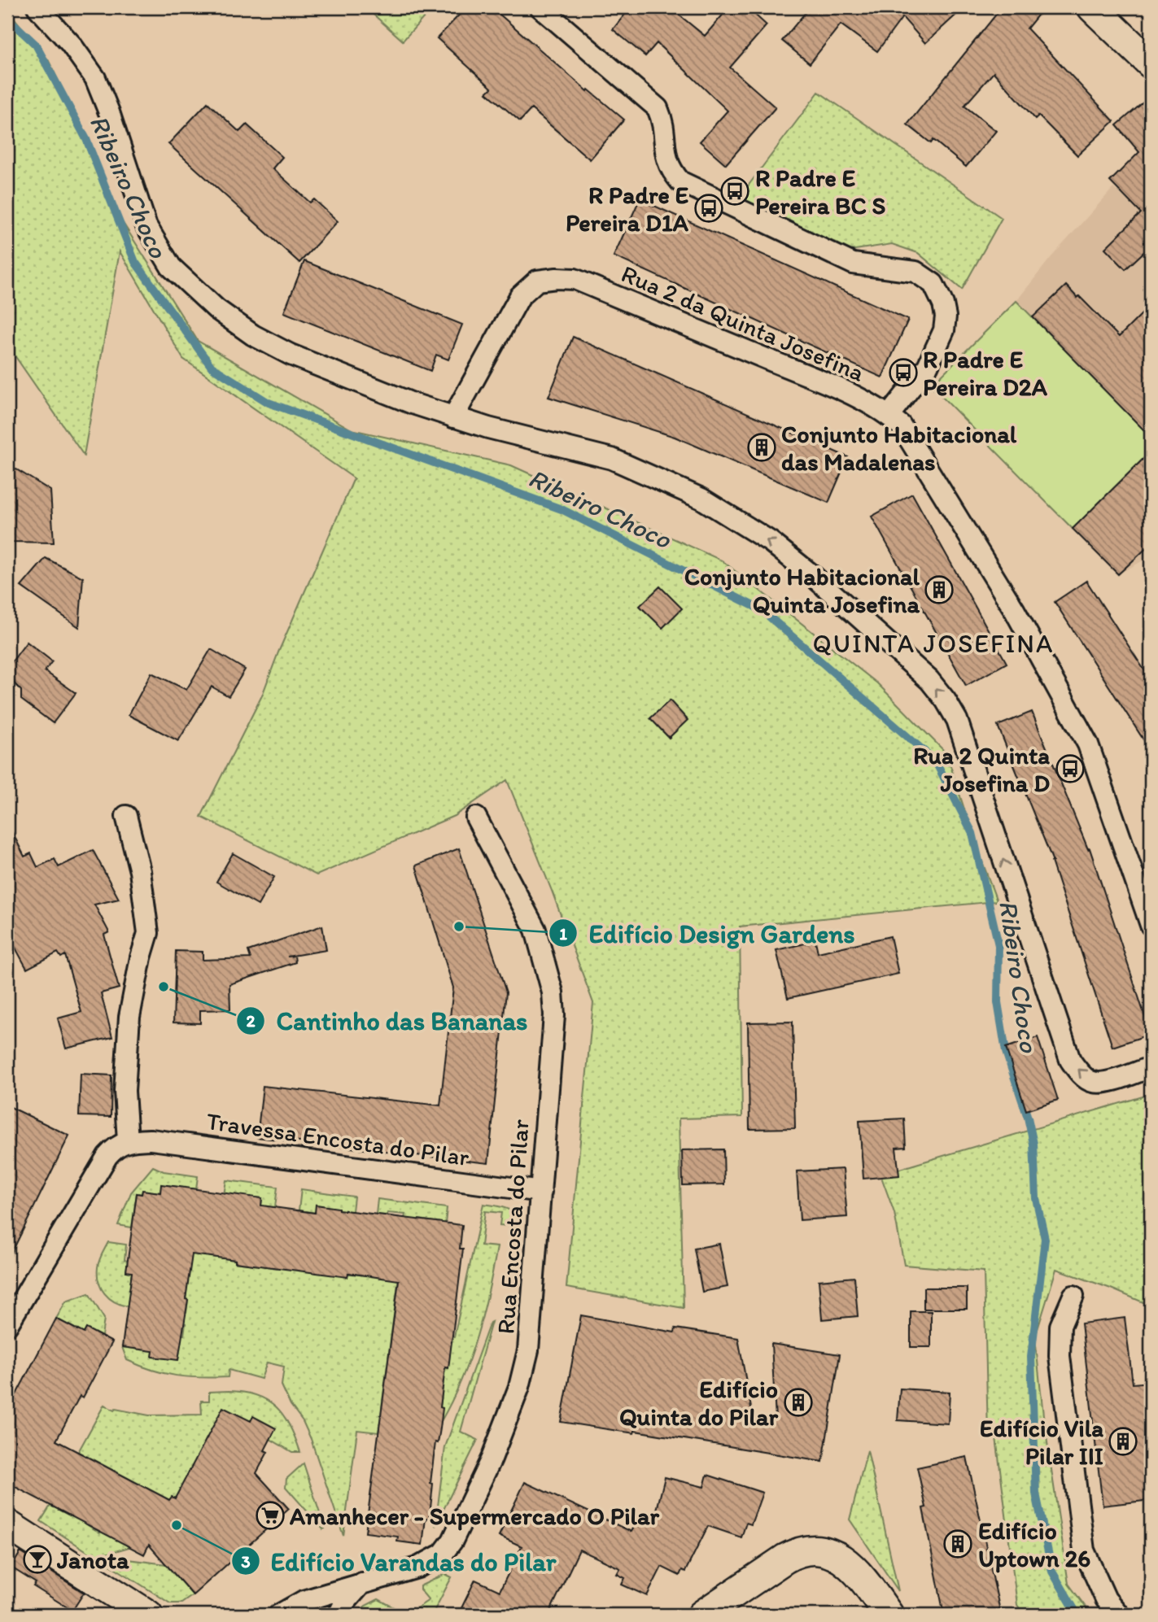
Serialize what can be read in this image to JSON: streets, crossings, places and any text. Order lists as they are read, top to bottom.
{
  "streets": {
    "street": ["Rua 2 da Quinta Josefina", "Travessa Encosta do Pilar", "Rua Encosta do Pilar"]
  },
  "crossings": [
    ["Travessa Encosta do Pilar", "Rua Encosta do Pilar"]
  ],
  "districts": ["QUINTA JOSEFINA"],
  "water": ["Ribeiro Choco"],
  "places": {
    "bus stop": [
      "R Padre E Pereira BC S",
      "R Padre E Pereira D1A",
      "R Padre E Pereira D2A",
      "Rua 2 Quinta Josefina D"
    ],
    "building": [
      "Conjunto Habitacional das Madalenas",
      "Conjunto Habitacional Quinta Josefina",
      "Edifício Quinta do Pilar",
      "Edifício Vila Pilar III",
      "Edifício Uptown 26"
    ],
    "other": ["Edifício Design Gardens", "Cantinho das Bananas", "Edifício Varandas do Pilar"],
    "supermarket": ["Amanhecer - Supermercado O Pilar"],
    "bar": ["Janota"]
  }
}
